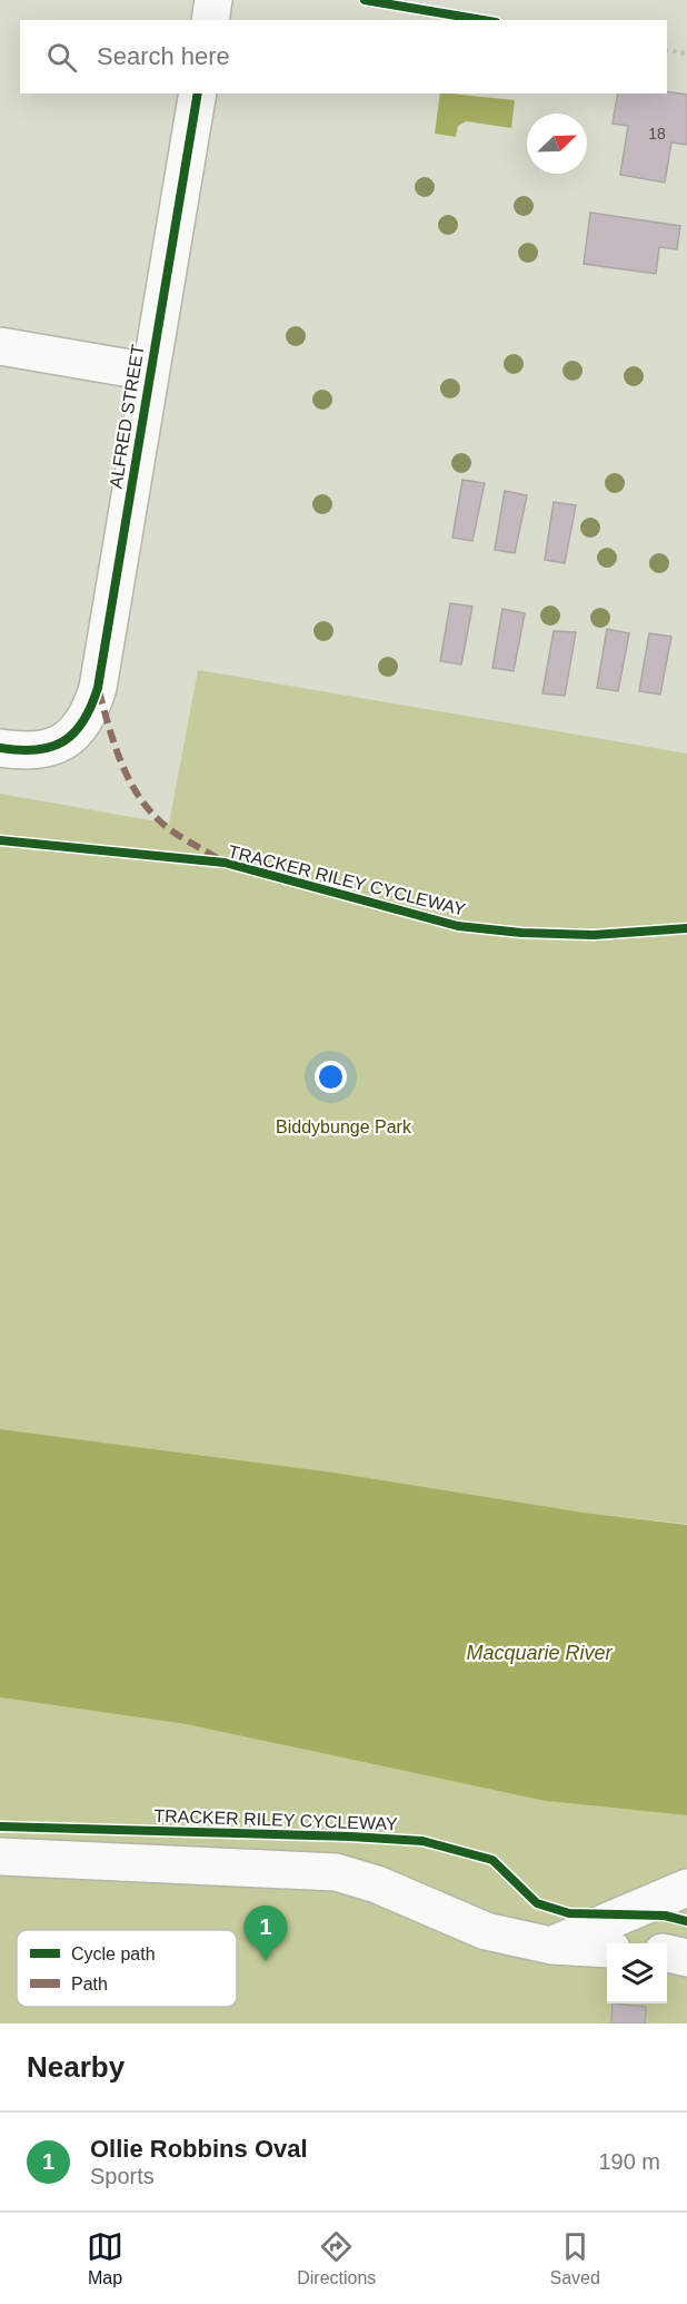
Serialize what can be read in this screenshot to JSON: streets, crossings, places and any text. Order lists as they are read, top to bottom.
{
  "streets": {
    "street": ["ALFRED STREET"],
    "cycle path": ["TRACKER RILEY CYCLEWAY"]
  },
  "water": ["Macquarie River"],
  "parks": ["Biddybunge Park"],
  "house_numbers": ["18"],
  "legend": ["Cycle path", "Path"],
  "north": "top right",
  "page": {
    "search": "Search here",
    "pins": "1",
    "heading": "Nearby",
    "list": [
      {
        "mark": "1",
        "name": "Ollie Robbins Oval",
        "note": "Sports",
        "value": "190 m"
      }
    ],
    "nav": ["Map", "Directions", "Saved"]
  }
}
